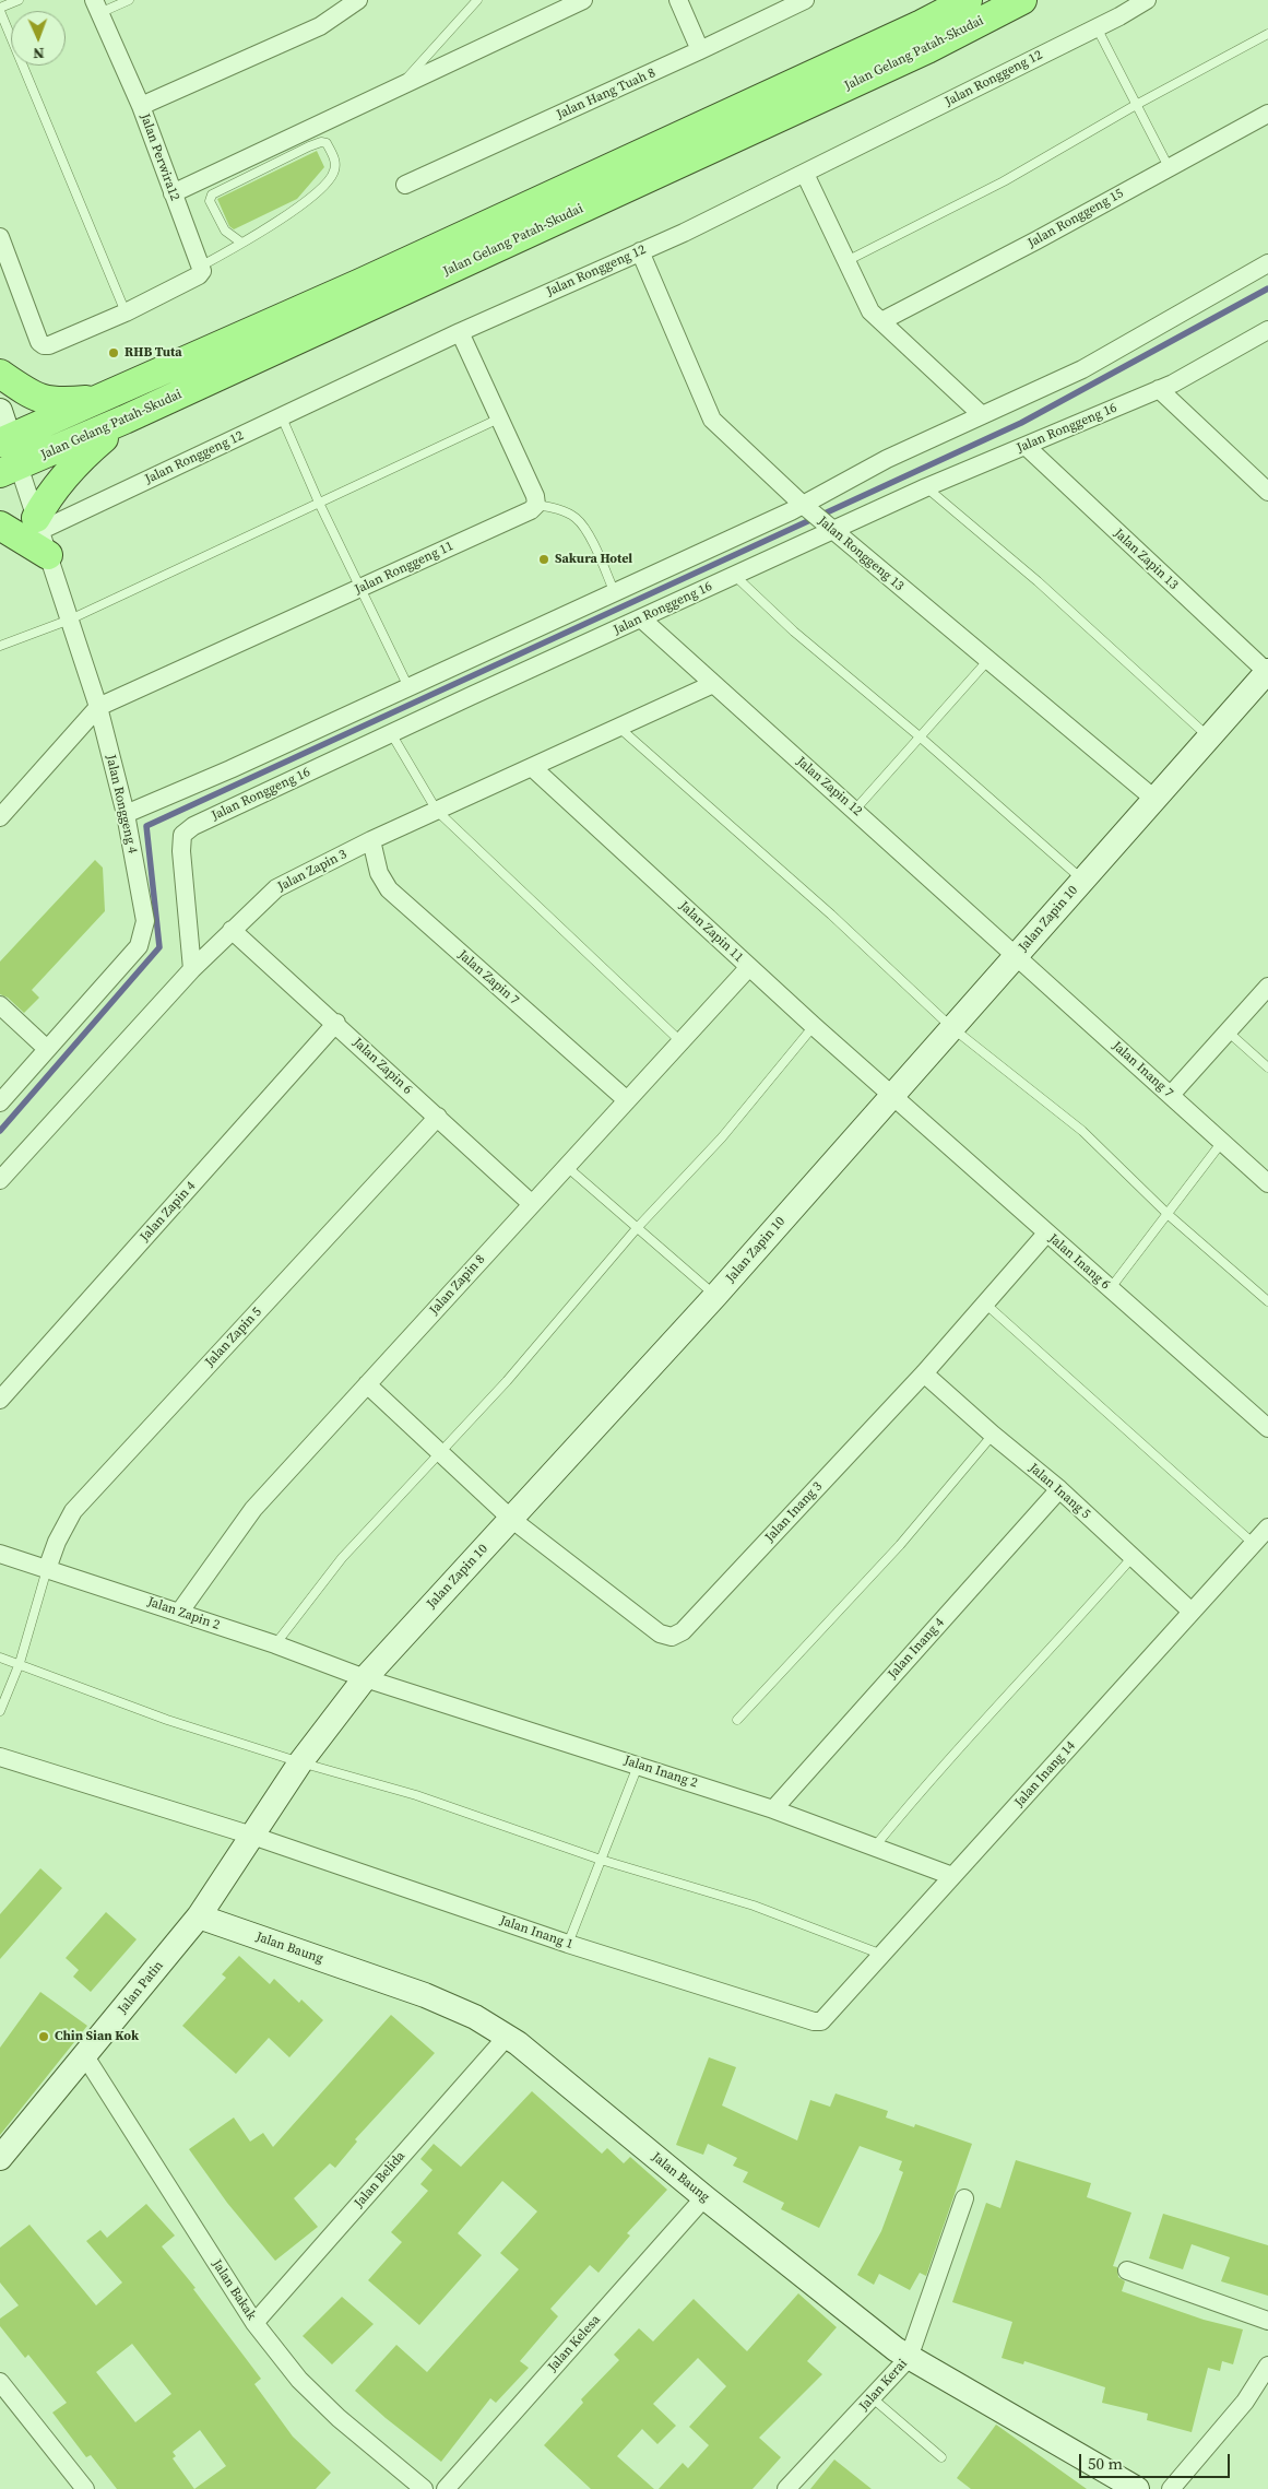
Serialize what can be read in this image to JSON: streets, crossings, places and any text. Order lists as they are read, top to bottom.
{
  "streets": {
    "main road": ["Jalan Gelang Patah-Skudai"],
    "street": [
      "Jalan Ronggeng 12",
      "Jalan Hang Tuah 8",
      "Jalan Perwira12",
      "Jalan Ronggeng 15",
      "Jalan Ronggeng 16",
      "Jalan Ronggeng 13",
      "Jalan Zapin 13",
      "Jalan Ronggeng 11",
      "Jalan Zapin 12",
      "Jalan Ronggeng 4",
      "Jalan Zapin 3",
      "Jalan Zapin 10",
      "Jalan Zapin 11",
      "Jalan Zapin 7",
      "Jalan Zapin 6",
      "Jalan Inang 7",
      "Jalan Zapin 4",
      "Jalan Inang 6",
      "Jalan Zapin 8",
      "Jalan Zapin 5",
      "Jalan Inang 5",
      "Jalan Inang 3",
      "Jalan Zapin 2",
      "Jalan Inang 4",
      "Jalan Inang 2",
      "Jalan Inang 14",
      "Jalan Inang 1",
      "Jalan Baung",
      "Jalan Patin",
      "Jalan Belida",
      "Jalan Bakak",
      "Jalan Kelesa",
      "Jalan Kerai"
    ]
  },
  "crossings": [
    ["Jalan Gelang Patah-Skudai", "Jalan Ronggeng 4"],
    ["Jalan Ronggeng 12", "Jalan Ronggeng 13"],
    ["Jalan Ronggeng 12", "Jalan Ronggeng 4"],
    ["Jalan Ronggeng 16", "Jalan Ronggeng 13"],
    ["Jalan Ronggeng 16", "Jalan Zapin 13"],
    ["Jalan Ronggeng 16", "Jalan Zapin 12"],
    ["Jalan Ronggeng 16", "Jalan Zapin 3"],
    ["Jalan Ronggeng 13", "Jalan Zapin 10"],
    ["Jalan Zapin 13", "Jalan Zapin 10"],
    ["Jalan Ronggeng 11", "Jalan Ronggeng 4"],
    ["Jalan Zapin 12", "Jalan Zapin 3"],
    ["Jalan Zapin 12", "Jalan Zapin 10"],
    ["Jalan Zapin 12", "Jalan Inang 7"],
    ["Jalan Zapin 3", "Jalan Zapin 11"],
    ["Jalan Zapin 3", "Jalan Zapin 7"],
    ["Jalan Zapin 3", "Jalan Zapin 6"],
    ["Jalan Zapin 10", "Jalan Zapin 11"],
    ["Jalan Zapin 10", "Jalan Inang 7"],
    ["Jalan Zapin 10", "Jalan Inang 6"],
    ["Jalan Zapin 10", "Jalan Inang 3"],
    ["Jalan Zapin 10", "Jalan Zapin 2"],
    ["Jalan Zapin 10", "Jalan Inang 2"],
    ["Jalan Zapin 10", "Jalan Inang 1"],
    ["Jalan Zapin 10", "Jalan Patin"],
    ["Jalan Zapin 11", "Jalan Inang 6"],
    ["Jalan Zapin 11", "Jalan Zapin 8"],
    ["Jalan Zapin 7", "Jalan Zapin 8"],
    ["Jalan Zapin 6", "Jalan Zapin 4"],
    ["Jalan Zapin 6", "Jalan Zapin 8"],
    ["Jalan Zapin 6", "Jalan Zapin 5"],
    ["Jalan Inang 6", "Jalan Inang 3"],
    ["Jalan Zapin 8", "Jalan Inang 3"],
    ["Jalan Zapin 8", "Jalan Zapin 2"],
    ["Jalan Zapin 5", "Jalan Zapin 2"],
    ["Jalan Inang 5", "Jalan Inang 3"],
    ["Jalan Inang 5", "Jalan Inang 4"],
    ["Jalan Inang 5", "Jalan Inang 14"],
    ["Jalan Zapin 2", "Jalan Inang 2"],
    ["Jalan Inang 4", "Jalan Inang 2"],
    ["Jalan Inang 2", "Jalan Inang 14"],
    ["Jalan Inang 14", "Jalan Inang 1"],
    ["Jalan Inang 1", "Jalan Patin"],
    ["Jalan Baung", "Jalan Patin"],
    ["Jalan Baung", "Jalan Belida"],
    ["Jalan Baung", "Jalan Kelesa"],
    ["Jalan Baung", "Jalan Kerai"],
    ["Jalan Patin", "Jalan Bakak"],
    ["Jalan Belida", "Jalan Bakak"]
  ],
  "places": ["RHB Tuta", "Sakura Hotel", "Chin Sian Kok"],
  "scale_bar": "50 m",
  "north": "bottom"
}
